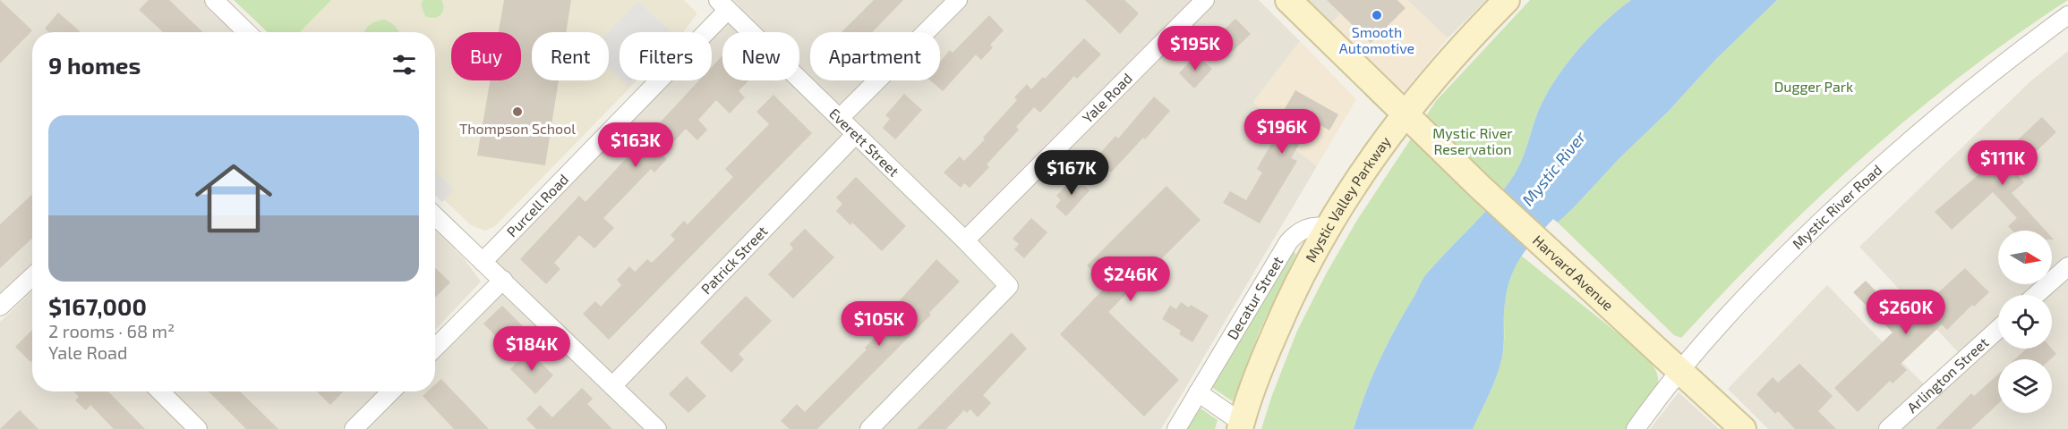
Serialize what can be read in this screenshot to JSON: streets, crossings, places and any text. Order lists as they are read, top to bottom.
{
  "streets": {
    "street": [
      "Yale Road",
      "Everett Street",
      "Mystic Valley Parkway",
      "Purcell Road",
      "Mystic River Road",
      "Patrick Street",
      "Harvard Avenue",
      "Decatur Street",
      "Arlington Street"
    ]
  },
  "crossings": [
    ["Yale Road", "Everett Street"],
    ["Everett Street", "Purcell Road"],
    ["Everett Street", "Patrick Street"],
    ["Mystic Valley Parkway", "Harvard Avenue"],
    ["Mystic Valley Parkway", "Decatur Street"],
    ["Mystic River Road", "Harvard Avenue"]
  ],
  "water": ["Mystic River"],
  "parks": ["Dugger Park", "Mystic River Reservation"],
  "places": ["Smooth Automotive", "Thompson School"],
  "north": "right",
  "page": {
    "price": [
      "$195K",
      "$196K",
      "$163K",
      "$111K",
      "$167K",
      "$246K",
      "$260K",
      "$105K",
      "$184K"
    ],
    "chip": [
      "Buy",
      "Rent",
      "Filters",
      "New",
      "Apartment"
    ],
    "heading": "9 homes",
    "list": [
      {
        "name": "$167,000",
        "note": "2 rooms · 68 m² · Yale Road"
      }
    ]
  }
}
